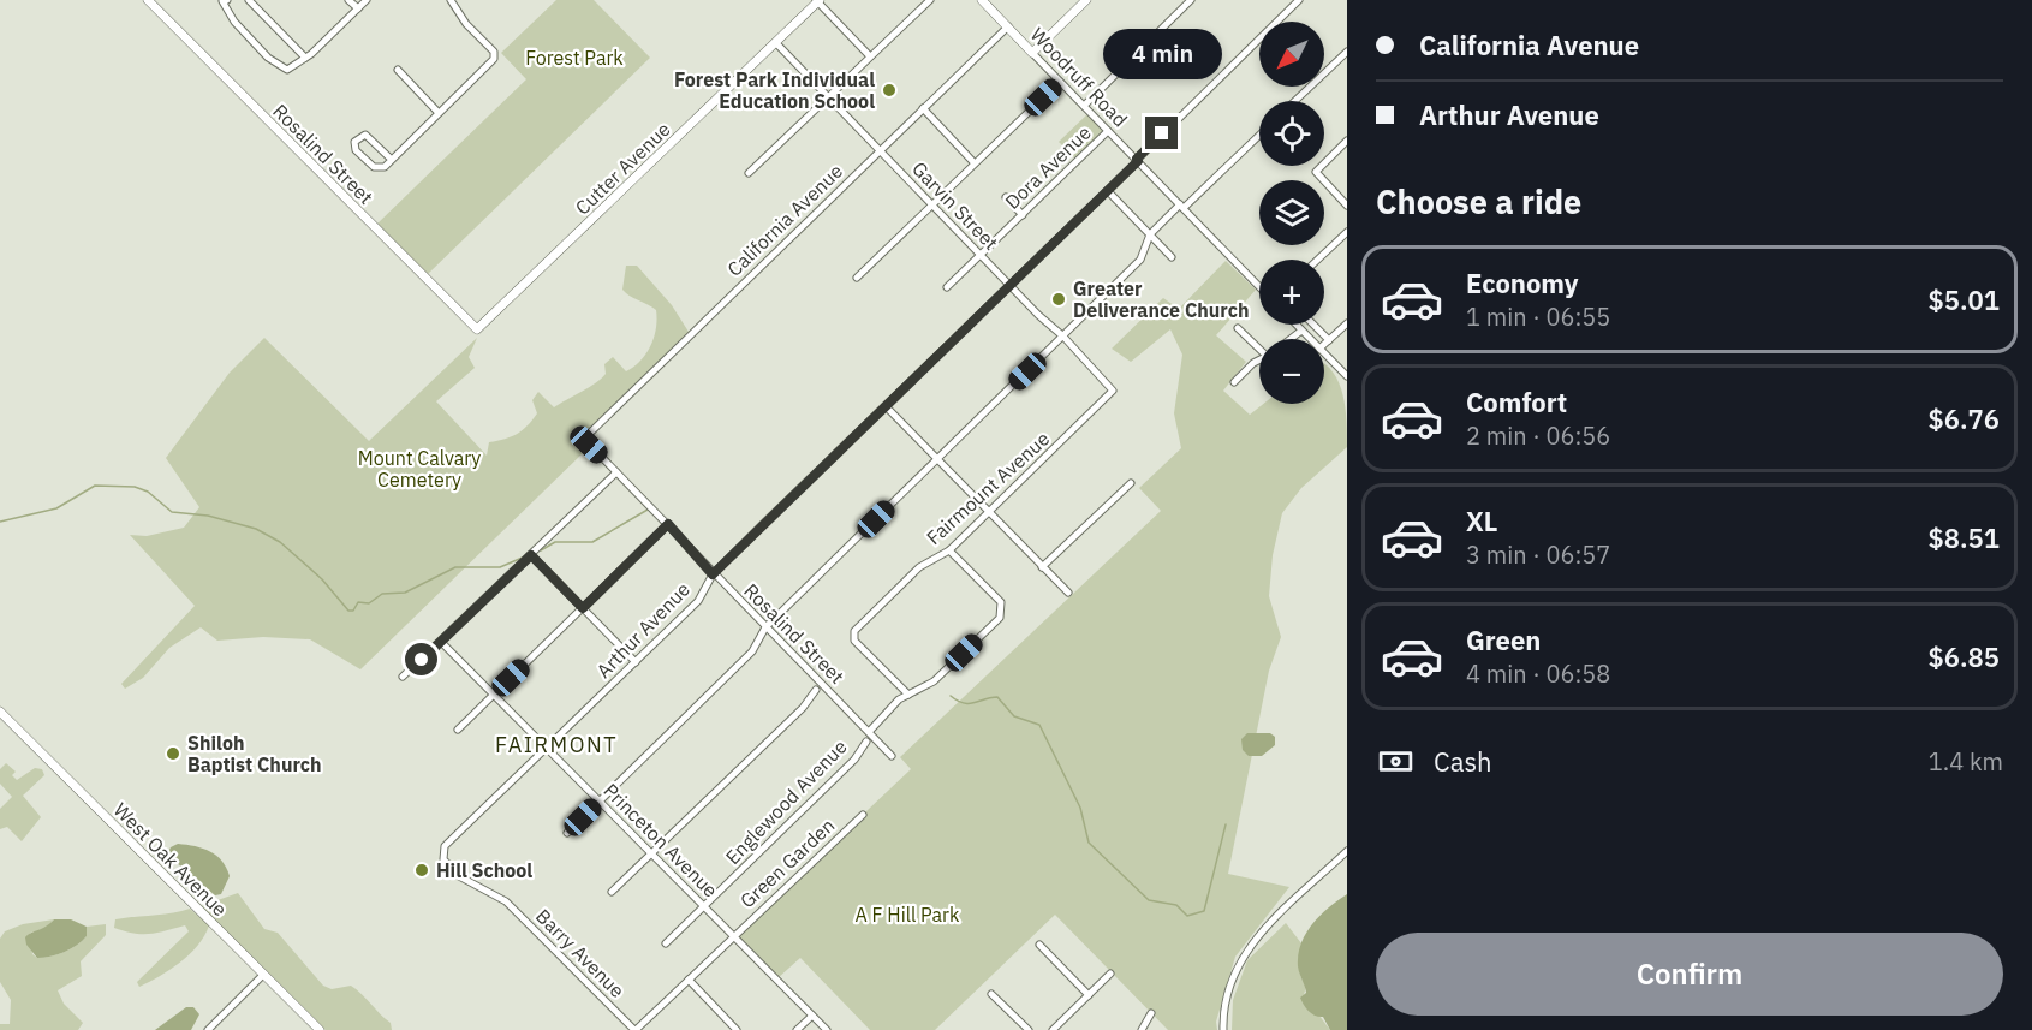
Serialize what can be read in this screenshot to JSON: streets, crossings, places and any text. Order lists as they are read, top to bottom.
{
  "streets": {
    "street": [
      "Woodruff Road",
      "Rosalind Street",
      "Dora Avenue",
      "Cutter Avenue",
      "Garvin Street",
      "California Avenue",
      "Fairmount Avenue",
      "Arthur Avenue",
      "Englewood Avenue",
      "Princeton Avenue",
      "West Oak Avenue",
      "Green Garden",
      "Barry Avenue"
    ]
  },
  "crossings": [
    ["Woodruff Road", "Dora Avenue"],
    ["Woodruff Road", "California Avenue"],
    ["Woodruff Road", "Arthur Avenue"],
    ["Rosalind Street", "Cutter Avenue"],
    ["Rosalind Street", "California Avenue"],
    ["Rosalind Street", "Arthur Avenue"],
    ["Rosalind Street", "Englewood Avenue"],
    ["Dora Avenue", "Garvin Street"],
    ["Cutter Avenue", "Garvin Street"],
    ["Garvin Street", "California Avenue"],
    ["Garvin Street", "Fairmount Avenue"],
    ["Garvin Street", "Arthur Avenue"],
    ["Fairmount Avenue", "Englewood Avenue"],
    ["Arthur Avenue", "Princeton Avenue"],
    ["Arthur Avenue", "Barry Avenue"],
    ["Englewood Avenue", "Princeton Avenue"],
    ["Princeton Avenue", "Green Garden"],
    ["Green Garden", "Barry Avenue"]
  ],
  "districts": ["FAIRMONT"],
  "parks": ["Forest Park", "Mount Calvary Cemetery", "A F Hill Park"],
  "places": [
    "Forest Park Individual Education School",
    "Greater Deliverance Church",
    "Shiloh Baptist Church",
    "Hill School"
  ],
  "north": "bottom left",
  "page": {
    "banner": ["California Avenue", "Arthur Avenue"],
    "map_buttons": ["+", "−"],
    "bubble": "4 min",
    "heading": "Choose a ride",
    "list": [
      {
        "name": "Economy",
        "note": "1 min · 06:55",
        "value": "$5.01"
      },
      {
        "name": "Comfort",
        "note": "2 min · 06:56",
        "value": "$6.76"
      },
      {
        "name": "XL",
        "note": "3 min · 06:57",
        "value": "$8.51"
      },
      {
        "name": "Green",
        "note": "4 min · 06:58",
        "value": "$6.85"
      }
    ],
    "pay": ["Cash", "1.4 km"],
    "buttons": "Confirm"
  }
}
